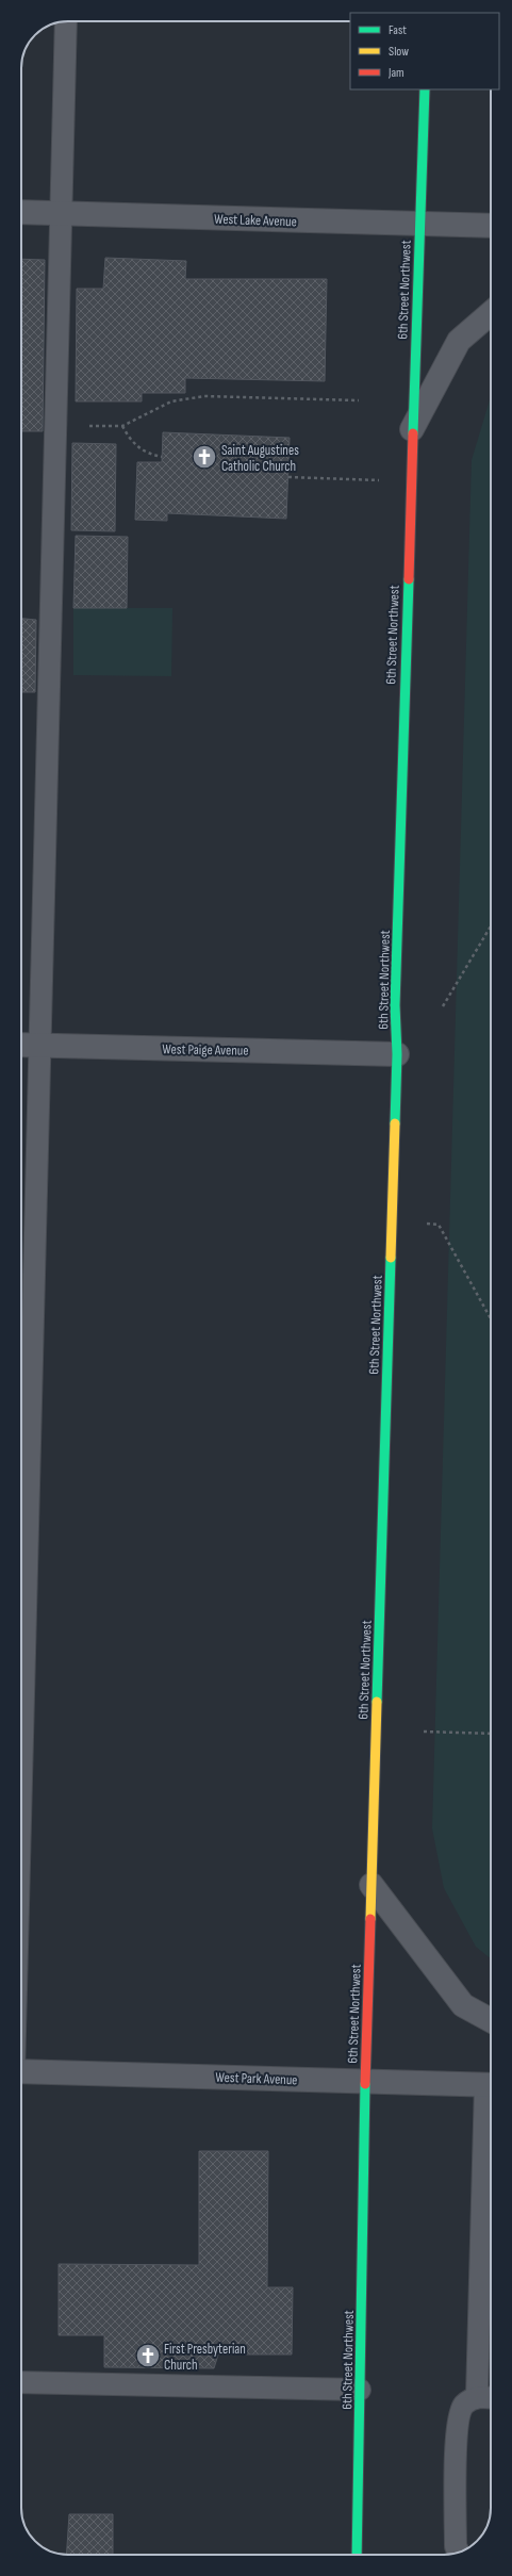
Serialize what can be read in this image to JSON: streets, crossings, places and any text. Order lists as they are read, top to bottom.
{
  "streets": {
    "street": [
      "West Lake Avenue",
      "6th Street Northwest",
      "West Paige Avenue",
      "West Park Avenue"
    ]
  },
  "crossings": [
    ["West Lake Avenue", "6th Street Northwest"],
    ["6th Street Northwest", "West Paige Avenue"],
    ["6th Street Northwest", "West Park Avenue"]
  ],
  "places": {
    "church": ["Saint Augustines Catholic Church", "First Presbyterian Church"]
  },
  "legend": ["Fast", "Slow", "Jam"]
}
